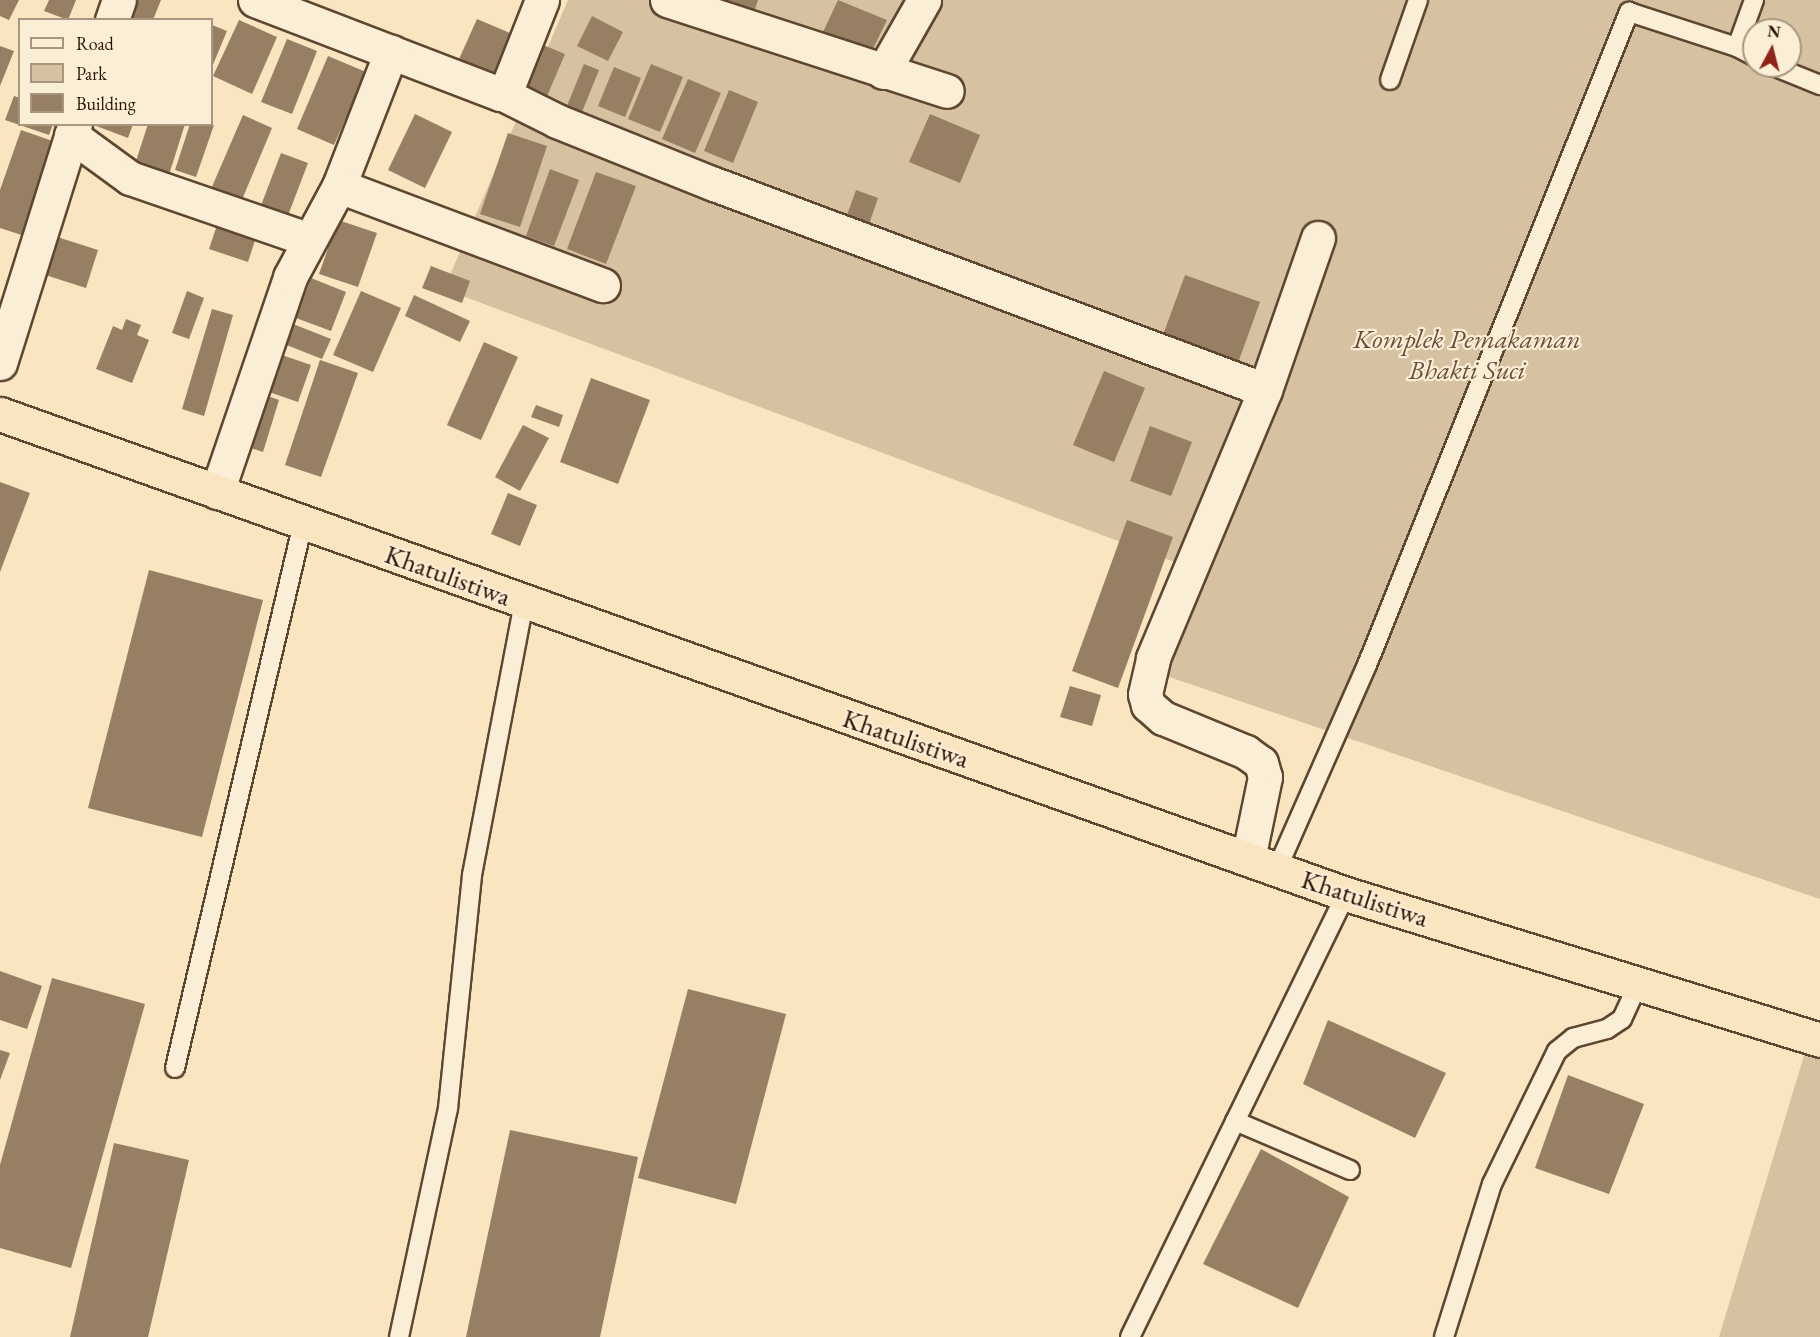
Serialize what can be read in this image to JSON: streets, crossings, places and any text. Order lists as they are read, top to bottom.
{
  "streets": {
    "highway": ["Khatulistiwa"]
  },
  "parks": ["Komplek Pemakaman Bhakti Suci"],
  "legend": ["Road", "Park", "Building"],
  "north": "top"
}
